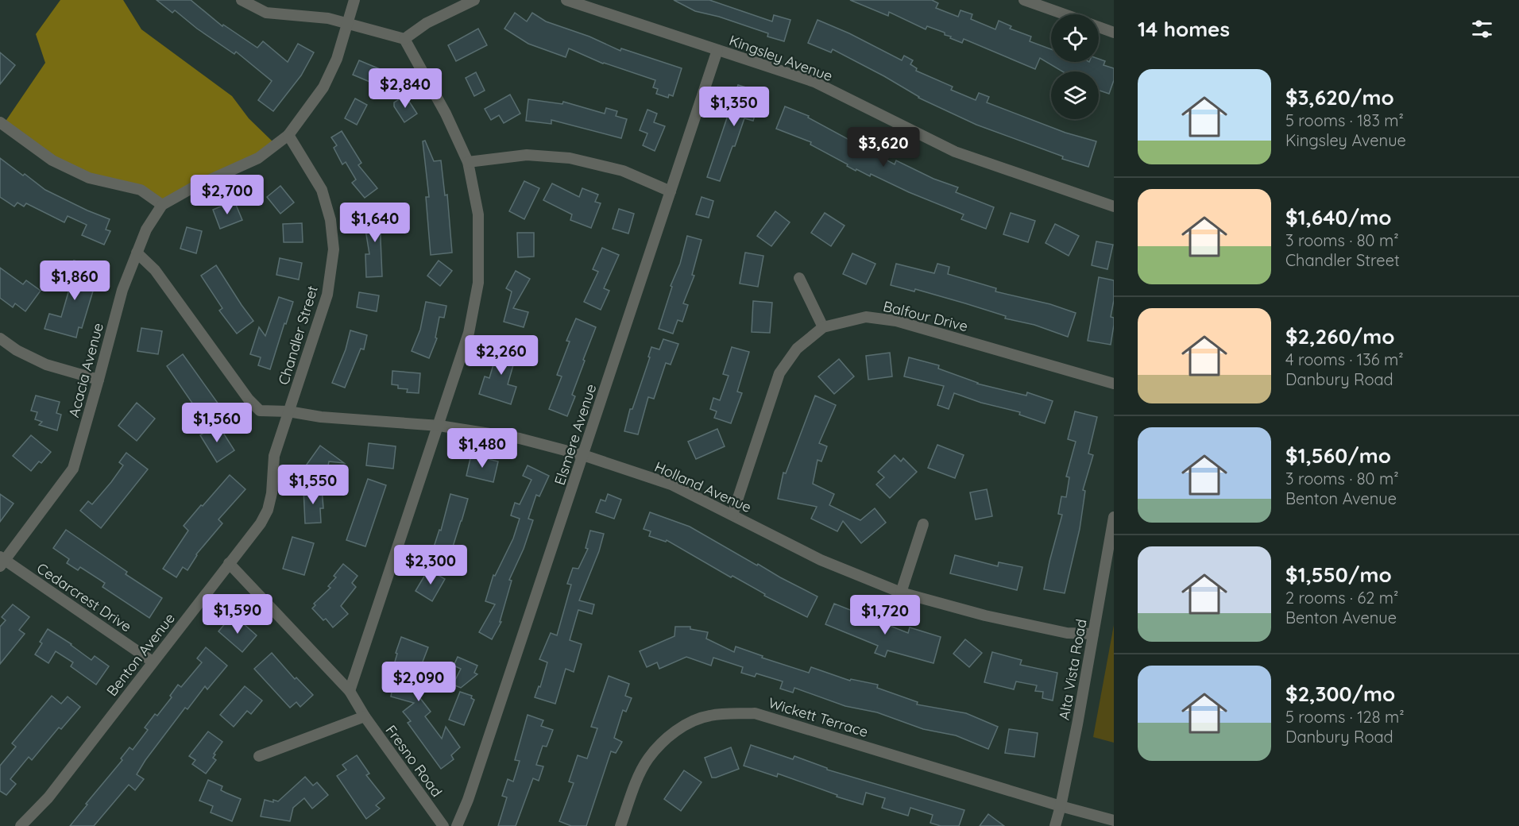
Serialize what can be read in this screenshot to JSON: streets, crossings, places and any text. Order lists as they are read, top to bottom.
{
  "streets": {
    "street": [
      "Kingsley Avenue",
      "Balfour Drive",
      "Chandler Street",
      "Acacia Avenue",
      "Elsmere Avenue",
      "Holland Avenue",
      "Cedarcrest Drive",
      "Benton Avenue",
      "Alta Vista Road",
      "Wickett Terrace",
      "Fresno Road"
    ]
  },
  "crossings": [
    ["Kingsley Avenue", "Elsmere Avenue"],
    ["Balfour Drive", "Holland Avenue"],
    ["Chandler Street", "Acacia Avenue"],
    ["Chandler Street", "Holland Avenue"],
    ["Chandler Street", "Benton Avenue"],
    ["Acacia Avenue", "Cedarcrest Drive"],
    ["Elsmere Avenue", "Holland Avenue"],
    ["Holland Avenue", "Benton Avenue"],
    ["Holland Avenue", "Alta Vista Road"],
    ["Cedarcrest Drive", "Benton Avenue"],
    ["Benton Avenue", "Fresno Road"],
    ["Alta Vista Road", "Wickett Terrace"]
  ],
  "page": {
    "heading": "14 homes",
    "list": [
      {
        "name": "$3,620/mo",
        "note": "5 rooms · 183 m² · Kingsley Avenue"
      },
      {
        "name": "$1,640/mo",
        "note": "3 rooms · 80 m² · Chandler Street"
      },
      {
        "name": "$2,260/mo",
        "note": "4 rooms · 136 m² · Danbury Road"
      },
      {
        "name": "$1,560/mo",
        "note": "3 rooms · 80 m² · Benton Avenue"
      },
      {
        "name": "$1,550/mo",
        "note": "2 rooms · 62 m² · Benton Avenue"
      },
      {
        "name": "$2,300/mo",
        "note": "5 rooms · 128 m² · Danbury Road"
      }
    ],
    "price": [
      "$2,840",
      "$1,350",
      "$3,620",
      "$2,700",
      "$1,640",
      "$1,860",
      "$2,260",
      "$1,560",
      "$1,480",
      "$1,550",
      "$2,300",
      "$1,590",
      "$1,720",
      "$2,090"
    ]
  }
}
